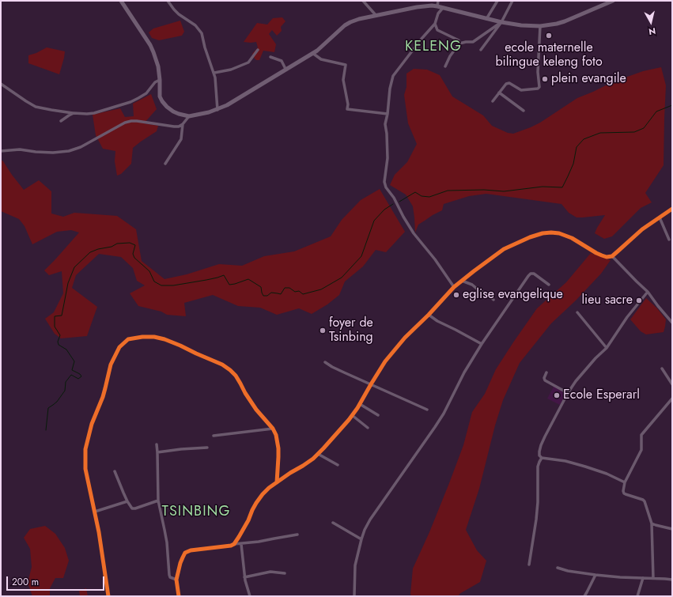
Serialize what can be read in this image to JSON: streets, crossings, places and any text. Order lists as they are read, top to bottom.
{
  "districts": ["KELENG", "TSINBING"],
  "places": [
    "ecole maternelle bilingue keleng foto",
    "plein evangile",
    "eglise evangelique",
    "lieu sacre",
    "foyer de Tsinbing",
    "Ecole Esperarl"
  ],
  "scale_bar": "200 m",
  "north": "bottom"
}
